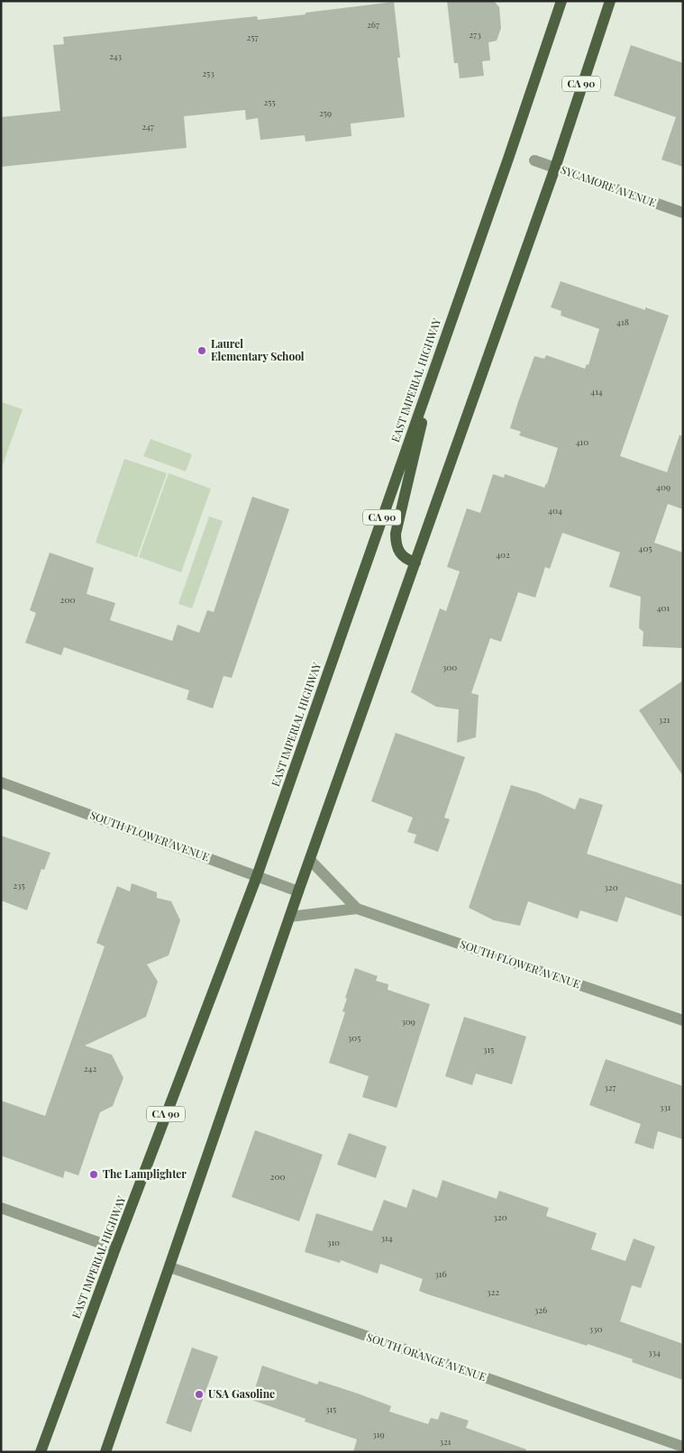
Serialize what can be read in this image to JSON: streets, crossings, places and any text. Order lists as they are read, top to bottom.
{
  "streets": {
    "main road": ["CA 90", "EAST IMPERIAL HIGHWAY"],
    "street": ["SYCAMORE AVENUE", "SOUTH FLOWER AVENUE", "SOUTH ORANGE AVENUE"]
  },
  "crossings": [
    ["CA 90", "SYCAMORE AVENUE"],
    ["CA 90", "SOUTH FLOWER AVENUE"],
    ["CA 90", "SOUTH ORANGE AVENUE"],
    ["EAST IMPERIAL HIGHWAY", "SOUTH FLOWER AVENUE"]
  ],
  "places": ["Laurel Elementary School", "The Lamplighter", "USA Gasoline"],
  "house_numbers": [
    "267",
    "273",
    "257",
    "243",
    "253",
    "255",
    "259",
    "247",
    "418",
    "414",
    "410",
    "409",
    "404",
    "405",
    "402",
    "200",
    "401",
    "300",
    "321",
    "235",
    "320",
    "309",
    "305",
    "315",
    "242",
    "327",
    "331",
    "200",
    "320",
    "314",
    "310",
    "316",
    "322",
    "326",
    "330",
    "334",
    "315",
    "319",
    "321"
  ]
}
